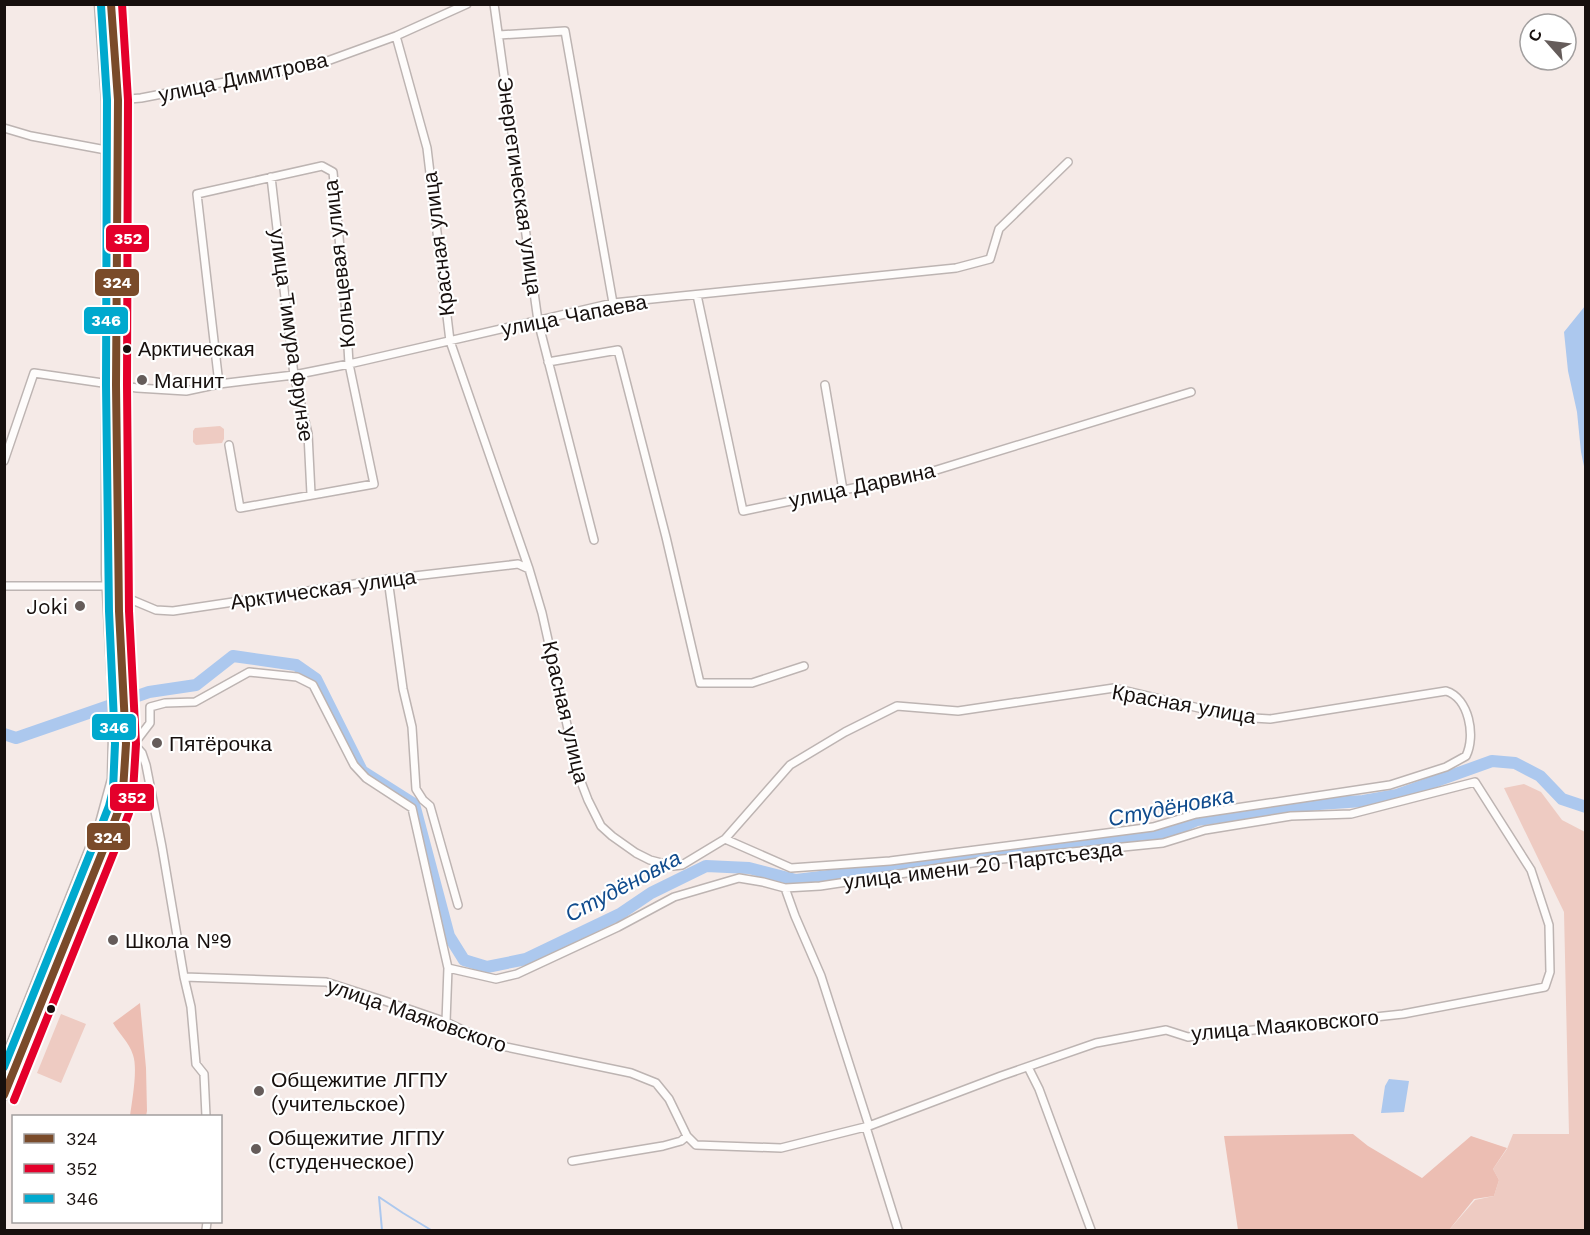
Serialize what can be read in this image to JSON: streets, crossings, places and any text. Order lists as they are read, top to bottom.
{
  "streets": {
    "street": [
      "улица Димитрова",
      "Энергетическая улица",
      "Красная улица",
      "Кольцевая улица",
      "улица Чапаева",
      "улица Тимура Фрунзе",
      "улица Дарвина",
      "Арктическая улица",
      "улица имени 20 Партсъезда",
      "улица Маяковского"
    ]
  },
  "crossings": [
    ["улица Димитрова", "Красная улица"],
    ["Энергетическая улица", "улица Чапаева"],
    ["Красная улица", "улица Чапаева"],
    ["Красная улица", "Арктическая улица"],
    ["Красная улица", "улица имени 20 Партсъезда"],
    ["Кольцевая улица", "улица Чапаева"],
    ["Кольцевая улица", "улица Тимура Фрунзе"],
    ["улица Чапаева", "улица Тимура Фрунзе"],
    ["улица Чапаева", "улица Дарвина"],
    ["улица имени 20 Партсъезда", "улица Маяковского"]
  ],
  "water": ["Студёновка"],
  "places": [
    "Арктическая",
    "Магнит",
    "Joki",
    "Пятёрочка",
    "Школа №9",
    "Общежитие ЛГПУ (учительское)",
    "Общежитие ЛГПУ (студенческое)"
  ],
  "lines": ["transit line 324", "transit line 352", "transit line 346"],
  "legend": ["324", "352", "346"],
  "north": "top left"
}
